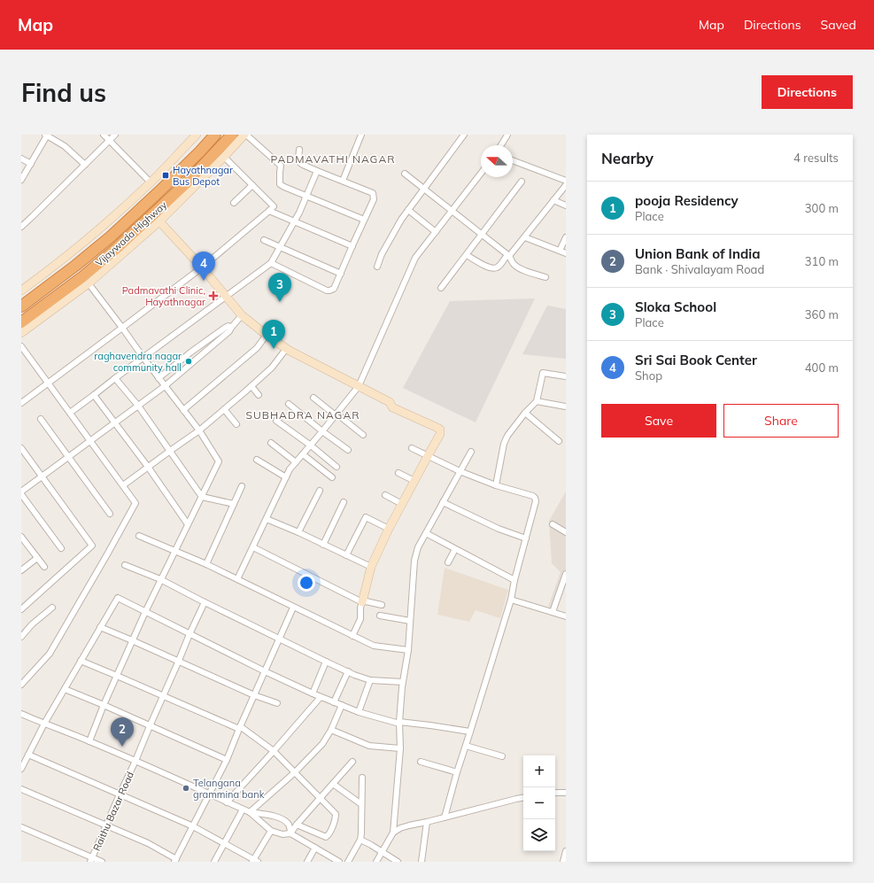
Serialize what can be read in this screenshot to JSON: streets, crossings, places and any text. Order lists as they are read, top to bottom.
{
  "streets": {
    "highway": ["Vijaywada Highway"],
    "street": ["Raithu Bazar Road"]
  },
  "districts": ["PADMAVATHI NAGAR", "SUBHADRA NAGAR"],
  "places": {
    "transit": ["Hayathnagar Bus Depot"],
    "health": ["Padmavathi Clinic, Hayathnagar"],
    "other": ["raghavendra nagar community hall", "Telangana grammina bank"]
  },
  "north": "left",
  "page": {
    "header": "Map",
    "nav": ["Map", "Directions", "Saved"],
    "buttons": [
      "Directions",
      ["Save", "Share"]
    ],
    "title": "Find us",
    "heading": ["Nearby", "4 results"],
    "list": [
      {
        "mark": "1",
        "name": "pooja Residency",
        "note": "Place",
        "value": "300 m"
      },
      {
        "mark": "2",
        "name": "Union Bank of India",
        "note": "Bank · Shivalayam Road",
        "value": "310 m"
      },
      {
        "mark": "3",
        "name": "Sloka School",
        "note": "Place",
        "value": "360 m"
      },
      {
        "mark": "4",
        "name": "Sri Sai Book Center",
        "note": "Shop",
        "value": "400 m"
      }
    ],
    "pins": [
      "4",
      "3",
      "1",
      "2"
    ],
    "map_buttons": ["+", "−"]
  }
}
